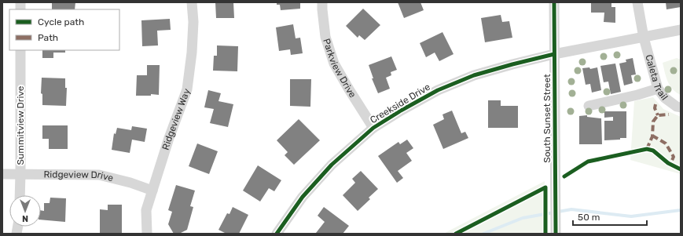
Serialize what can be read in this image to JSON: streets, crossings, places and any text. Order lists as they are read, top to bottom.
{
  "streets": {
    "street": [
      "Parkview Drive",
      "Caleta Trail",
      "Creekside Drive",
      "South Sunset Street",
      "Ridgeview Way",
      "Summitview Drive",
      "Ridgeview Drive"
    ]
  },
  "crossings": [
    ["Parkview Drive", "Creekside Drive"],
    ["Caleta Trail", "Creekside Drive"],
    ["Creekside Drive", "South Sunset Street"],
    ["Ridgeview Way", "Ridgeview Drive"],
    ["Summitview Drive", "Ridgeview Drive"]
  ],
  "legend": ["Cycle path", "Path"],
  "scale_bar": "50 m",
  "north": "bottom"
}
